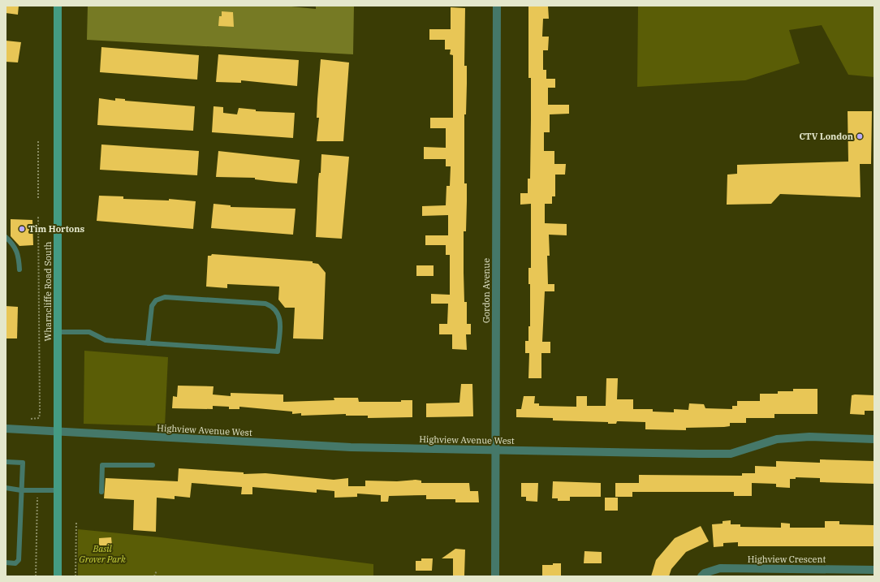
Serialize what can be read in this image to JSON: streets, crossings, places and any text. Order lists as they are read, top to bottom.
{
  "streets": {
    "main road": ["Wharncliffe Road South"],
    "street": ["Gordon Avenue", "Highview Avenue West", "Highview Crescent"]
  },
  "crossings": [
    ["Gordon Avenue", "Highview Avenue West"],
    ["Wharncliffe Road South", "Highview Avenue West"]
  ],
  "parks": ["Basil Grover Park"],
  "places": ["CTV London", "Tim Hortons"]
}
